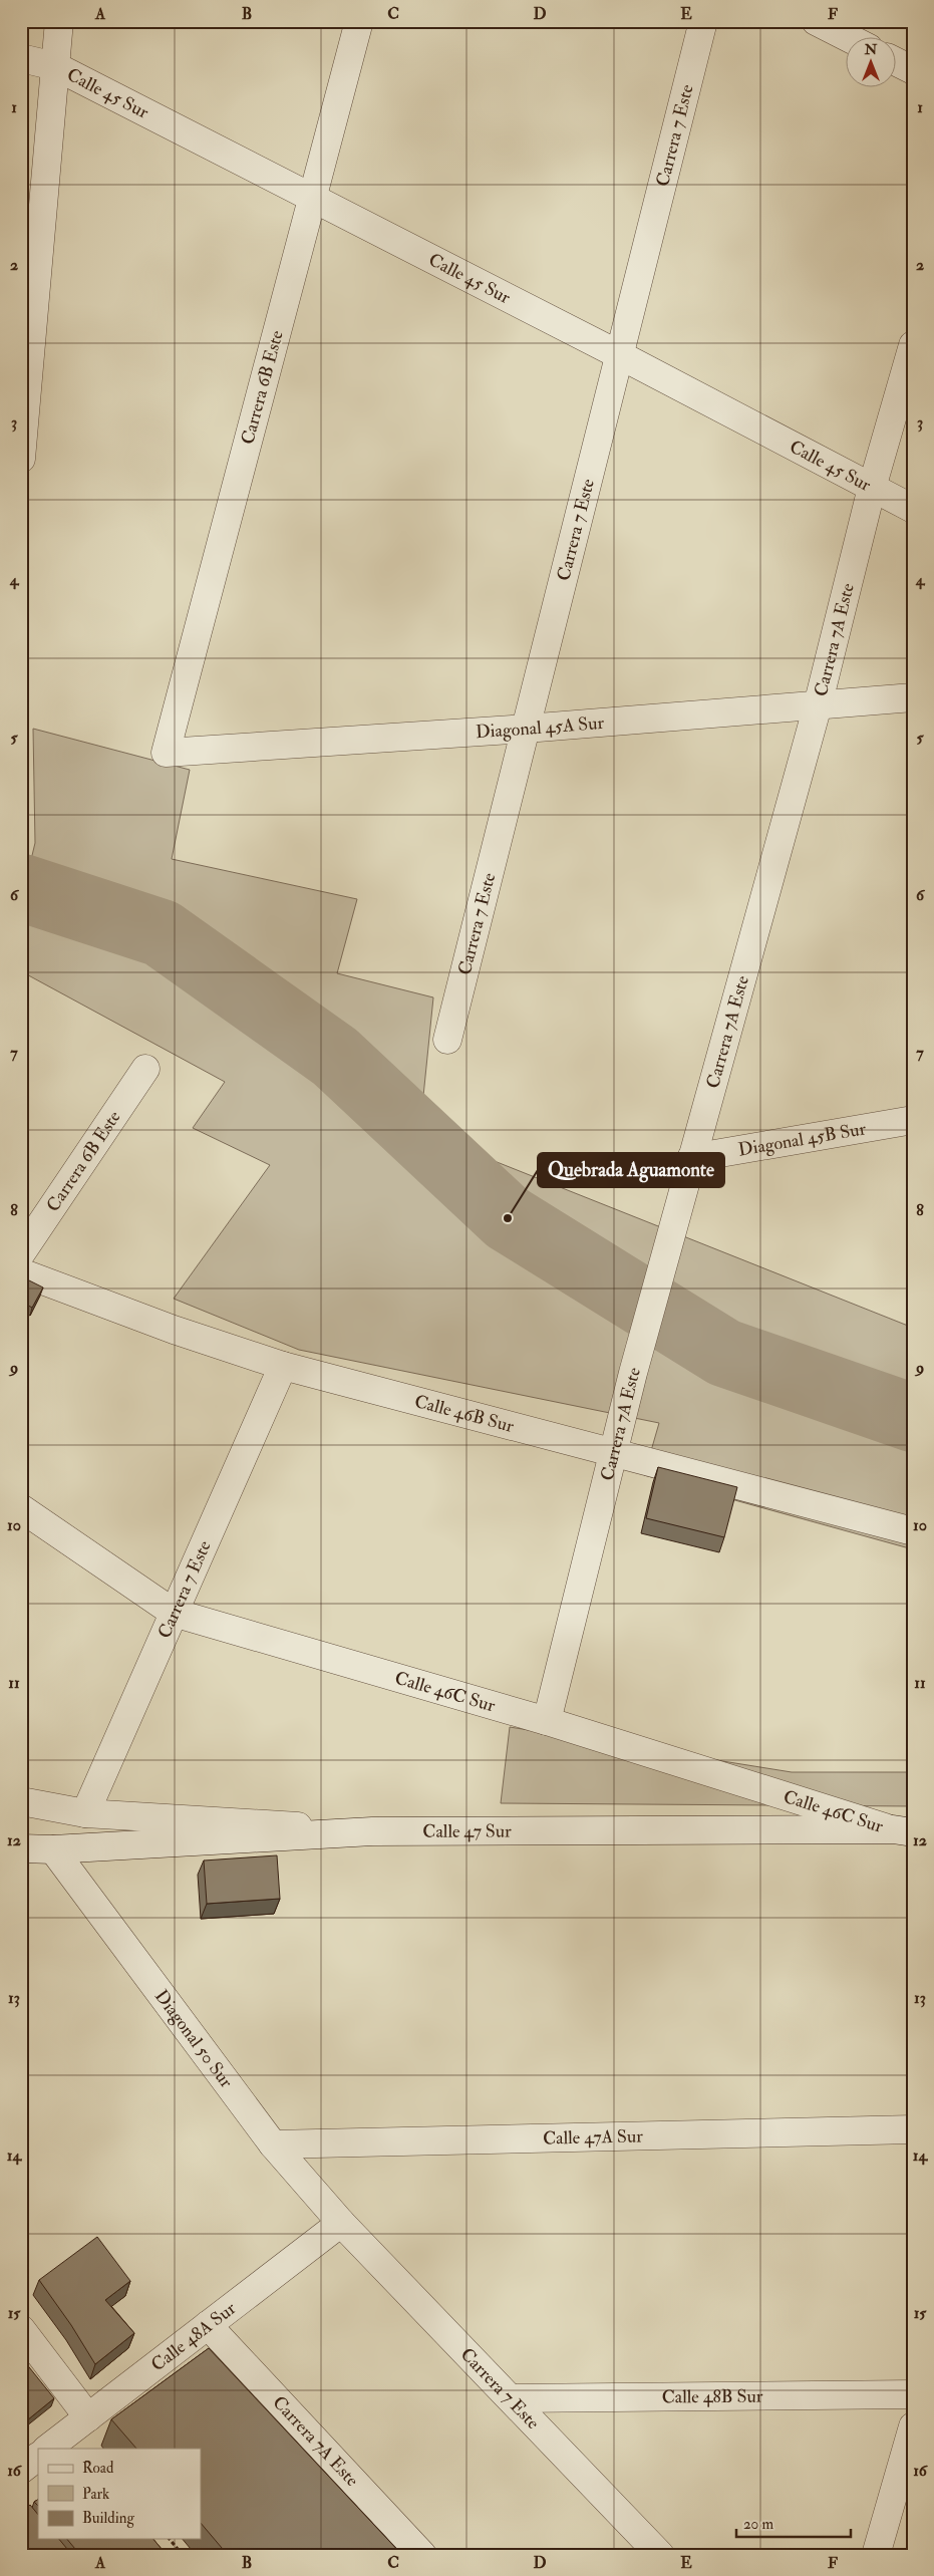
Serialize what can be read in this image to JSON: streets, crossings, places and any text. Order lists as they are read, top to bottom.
{
  "streets": {
    "street": [
      "Calle 45 Sur",
      "Carrera 7 Este",
      "Carrera 6B Este",
      "Carrera 7A Este",
      "Diagonal 45A Sur",
      "Diagonal 45B Sur",
      "Calle 46B Sur",
      "Calle 46C Sur",
      "Calle 47 Sur",
      "Diagonal 50 Sur",
      "Calle 47A Sur",
      "Calle 48A Sur",
      "Calle 48B Sur"
    ]
  },
  "crossings": [
    ["Calle 45 Sur", "Carrera 7 Este"],
    ["Calle 45 Sur", "Carrera 6B Este"],
    ["Calle 45 Sur", "Carrera 7A Este"],
    ["Carrera 7 Este", "Diagonal 45A Sur"],
    ["Carrera 7 Este", "Calle 46B Sur"],
    ["Carrera 7 Este", "Calle 46C Sur"],
    ["Carrera 7 Este", "Diagonal 50 Sur"],
    ["Carrera 7 Este", "Calle 48A Sur"],
    ["Carrera 7 Este", "Calle 48B Sur"],
    ["Carrera 6B Este", "Diagonal 45A Sur"],
    ["Carrera 7A Este", "Diagonal 45A Sur"],
    ["Carrera 7A Este", "Diagonal 45B Sur"],
    ["Carrera 7A Este", "Calle 46B Sur"],
    ["Carrera 7A Este", "Calle 46C Sur"],
    ["Carrera 7A Este", "Calle 48A Sur"],
    ["Calle 46C Sur", "Calle 47 Sur"],
    ["Calle 47 Sur", "Diagonal 50 Sur"],
    ["Diagonal 50 Sur", "Calle 47A Sur"],
    ["Diagonal 50 Sur", "Calle 48A Sur"]
  ],
  "places": ["Quebrada Aguamonte"],
  "legend": ["Road", "Park", "Building"],
  "scale_bar": "20 m",
  "north": "top",
  "grid": {
    "columns": [
      "A",
      "B",
      "C",
      "D",
      "E",
      "F"
    ],
    "rows": [
      "1",
      "2",
      "3",
      "4",
      "5",
      "6",
      "7",
      "8",
      "9",
      "10",
      "11",
      "12",
      "13",
      "14",
      "15",
      "16"
    ]
  }
}
